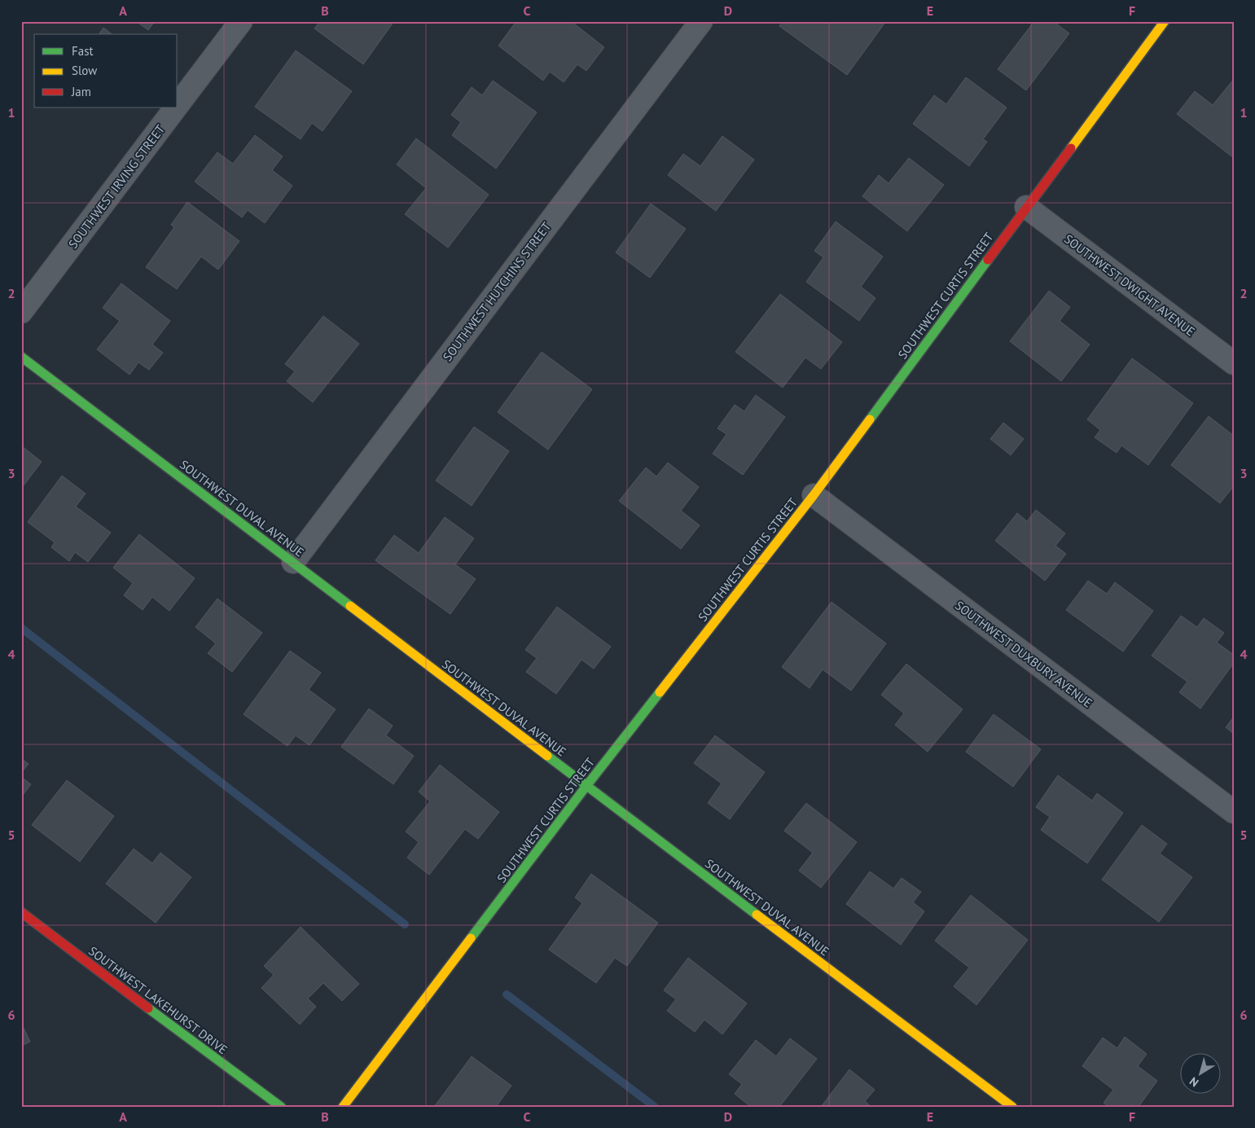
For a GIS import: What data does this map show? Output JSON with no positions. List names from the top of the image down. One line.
{"streets":{"street":["SOUTHWEST IRVING STREET","SOUTHWEST DWIGHT AVENUE","SOUTHWEST HUTCHINS STREET","SOUTHWEST CURTIS STREET","SOUTHWEST DUVAL AVENUE","SOUTHWEST DUXBURY AVENUE","SOUTHWEST LAKEHURST DRIVE"]},"crossings":[["SOUTHWEST DWIGHT AVENUE","SOUTHWEST CURTIS STREET"],["SOUTHWEST HUTCHINS STREET","SOUTHWEST DUVAL AVENUE"],["SOUTHWEST CURTIS STREET","SOUTHWEST DUVAL AVENUE"],["SOUTHWEST CURTIS STREET","SOUTHWEST DUXBURY AVENUE"]],"legend":["Fast","Slow","Jam"],"north":"bottom left","grid":{"columns":["A","B","C","D","E","F"],"rows":["1","2","3","4","5","6"]}}
